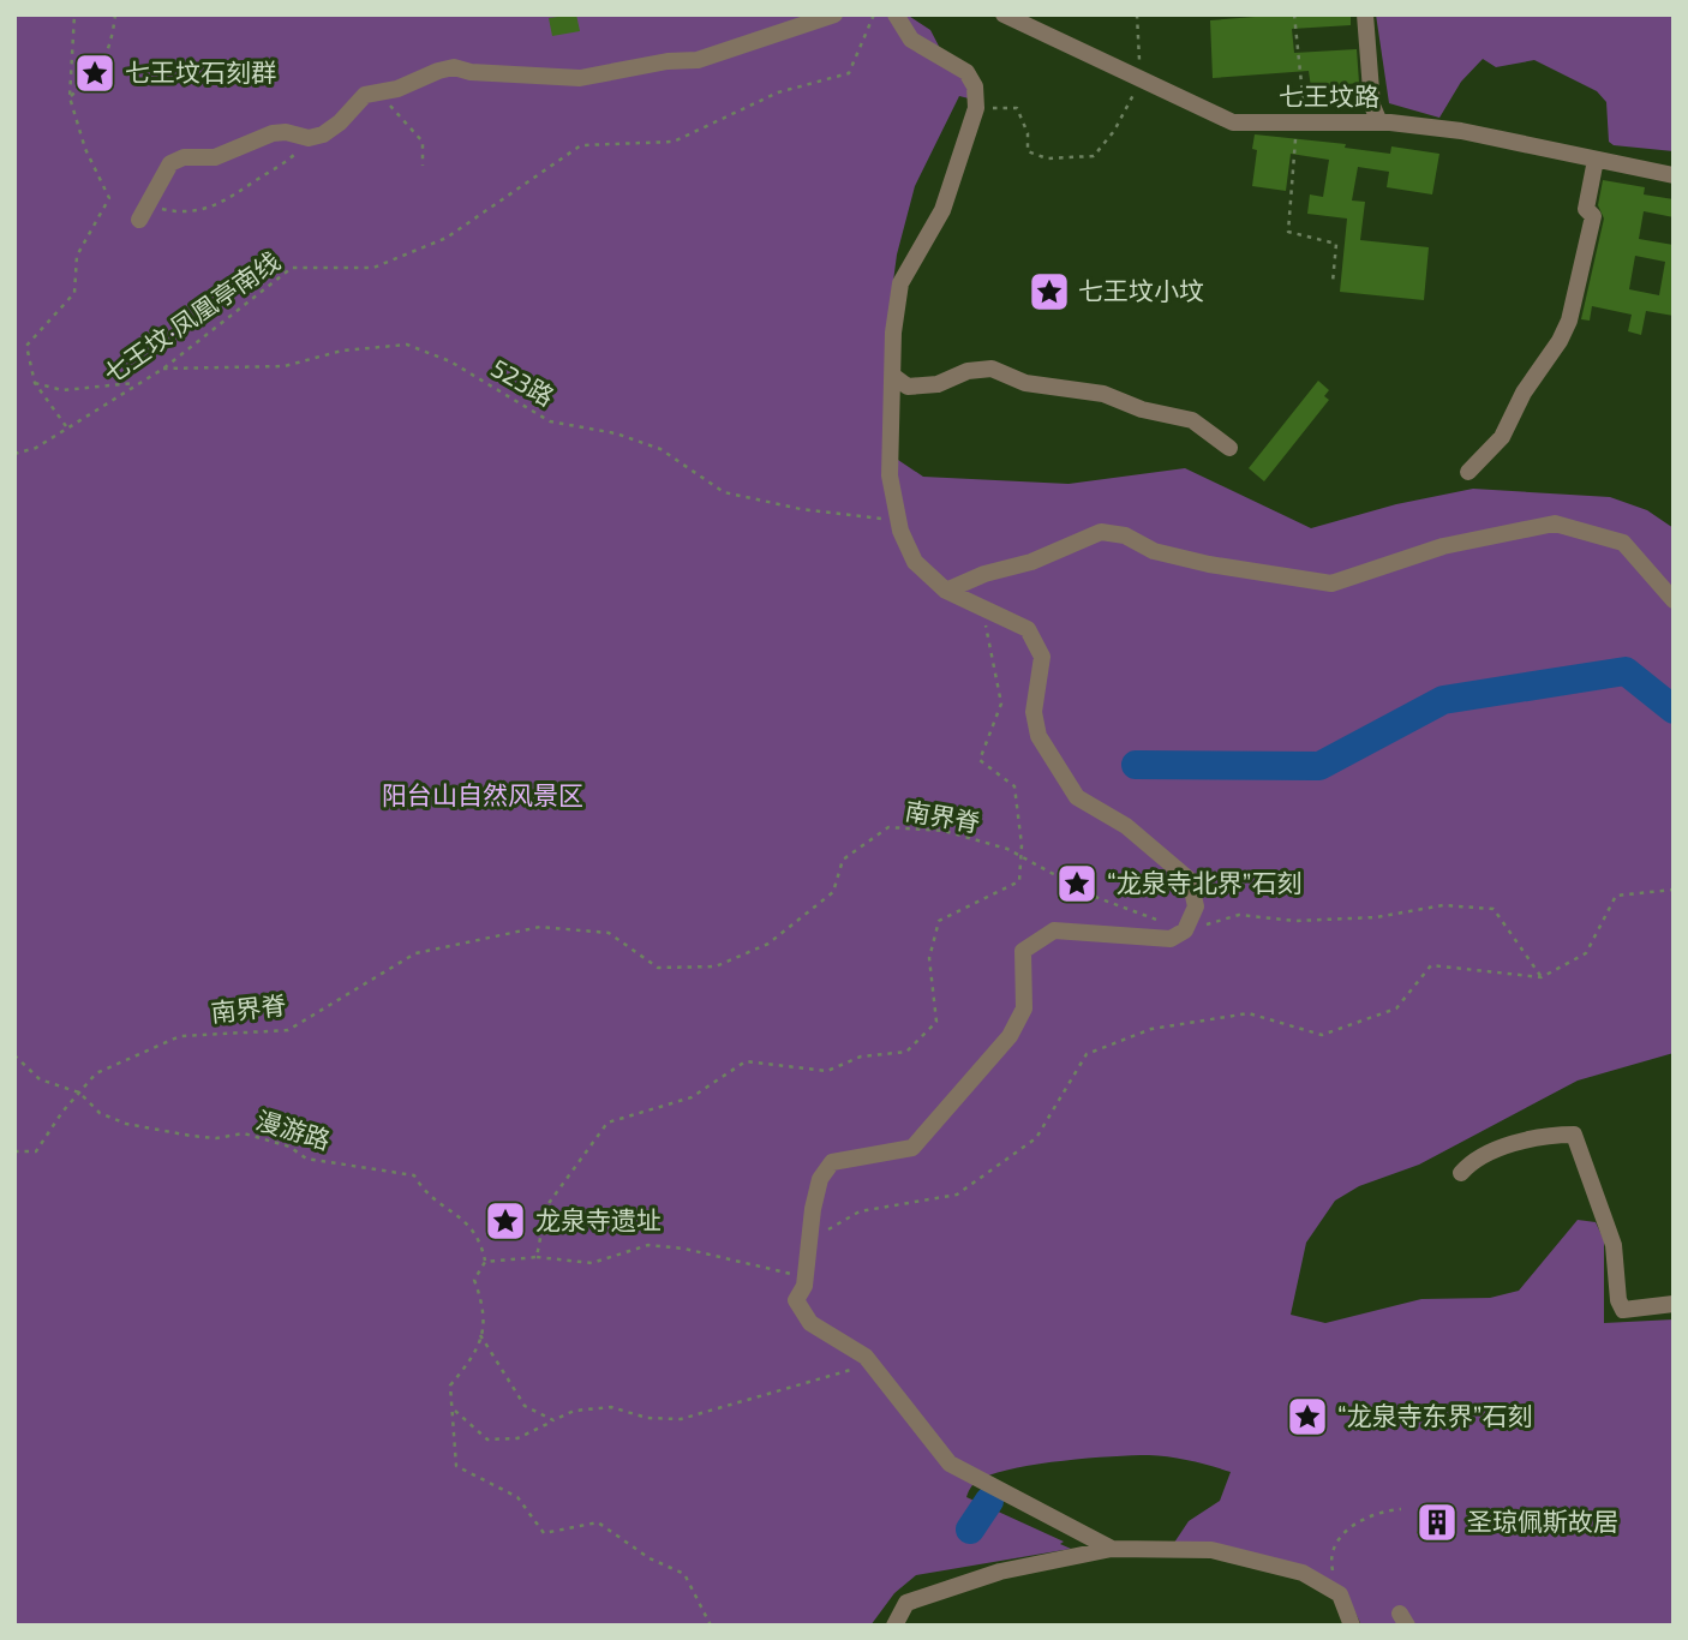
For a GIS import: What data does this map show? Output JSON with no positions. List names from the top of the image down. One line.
{"streets":{"street":["七王坟路"],"path":["七王坟·凤凰亭南线","523路","南界脊","漫游路"]},"crossings":[["七王坟·凤凰亭南线","523路"],["南界脊","漫游路"]],"parks":["阳台山自然风景区"],"places":{"place":["七王坟石刻群","七王坟小坟","“龙泉寺北界”石刻","龙泉寺遗址","“龙泉寺东界”石刻"],"building":["圣琼佩斯故居"]}}
